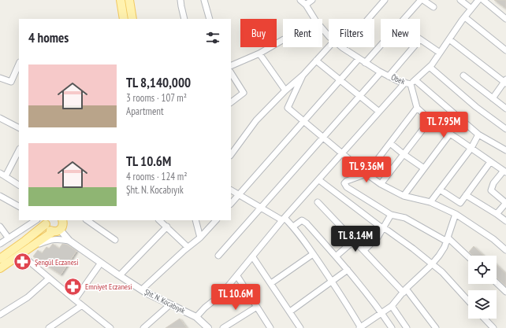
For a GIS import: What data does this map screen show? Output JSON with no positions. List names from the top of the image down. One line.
{"streets":{"street":["Öbek","Şht. N. Kocabıyık"]},"places":{"pharmacy":["Şengül Eczanesi","Emniyet Eczanesi"]},"page":{"chip":["Buy","Rent","Filters","New"],"heading":"4 homes","list":[{"name":"TL 8,140,000","note":"3 rooms · 107 m² · Apartment"},{"name":"TL 10.6M","note":"4 rooms · 124 m² · Şht. N. Kocabıyık"}],"price":["TL 7.95M","TL 9.36M","TL 8.14M","TL 10.6M"]}}
